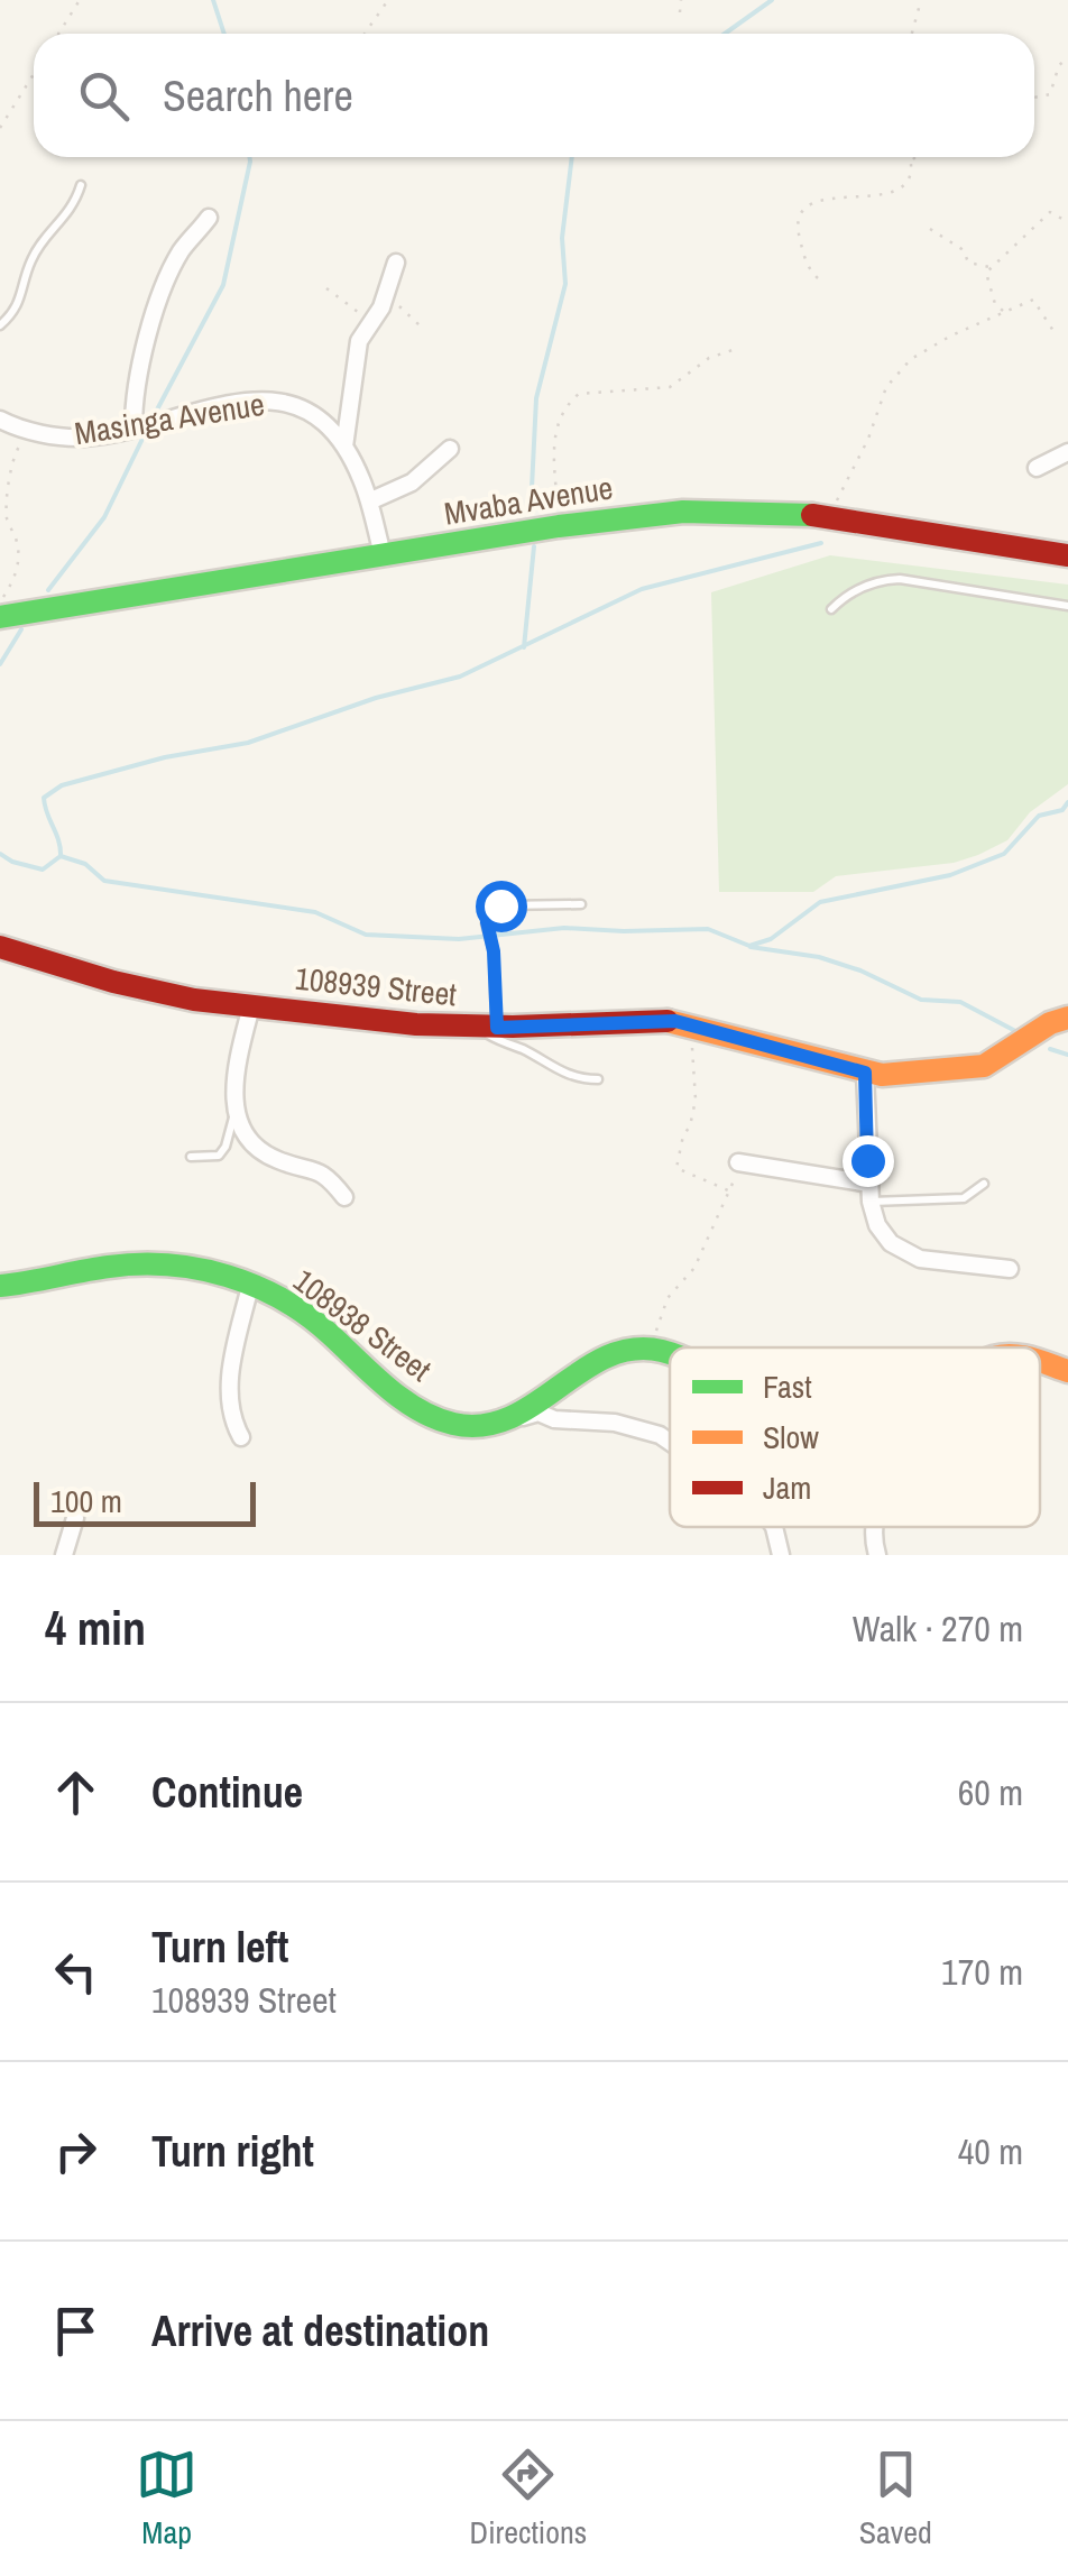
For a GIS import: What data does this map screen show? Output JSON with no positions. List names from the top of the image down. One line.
{"streets":{"street":["Masinga Avenue","Mvaba Avenue","108939 Street","108938 Street"]},"crossings":[["Masinga Avenue","Mvaba Avenue"]],"legend":["Fast","Slow","Jam"],"scale_bar":"100 m","page":{"search":"Search here","scale":"100 m","heading":["4 min","Walk · 270 m"],"list":[["Continue","60 m"],["Turn left","108939 Street","170 m"],["Turn right","40 m"],"Arrive at destination"],"nav":["Map","Directions","Saved"]}}
